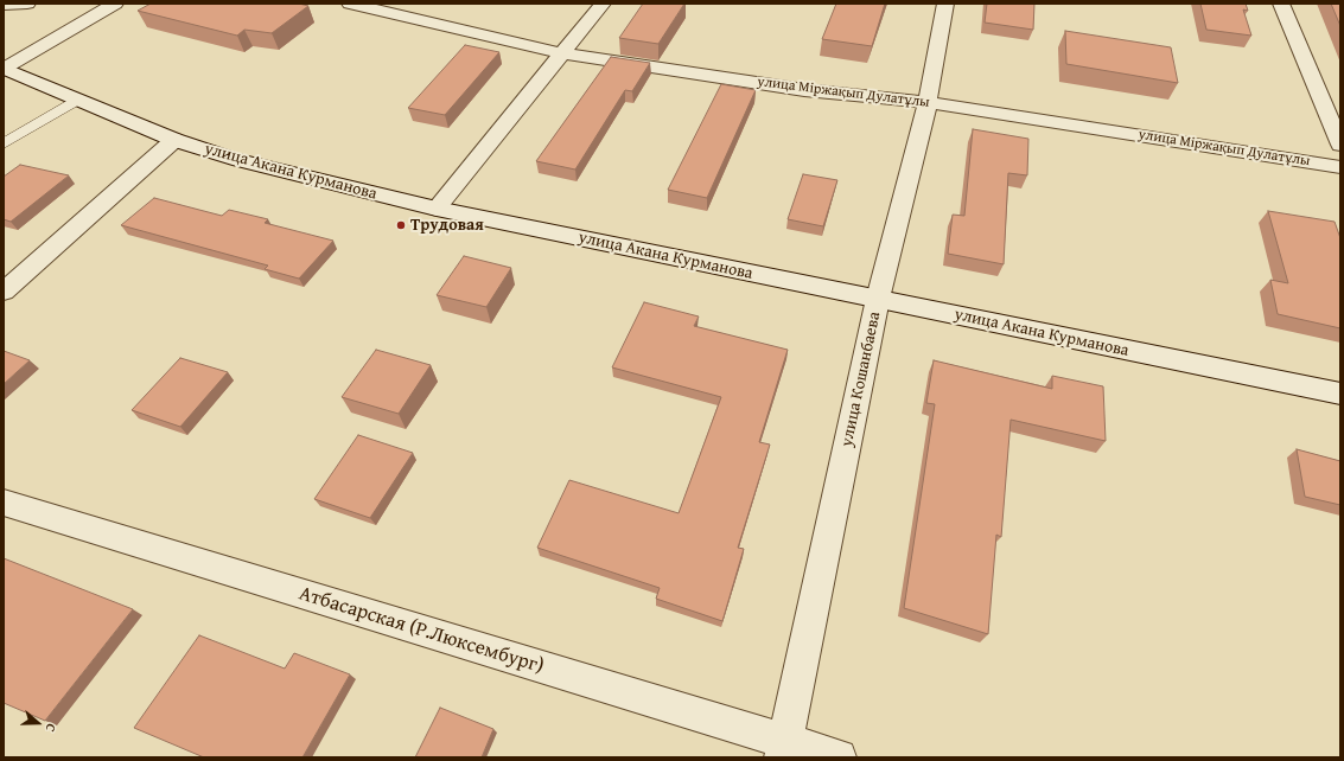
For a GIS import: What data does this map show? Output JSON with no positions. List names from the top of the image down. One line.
{"streets":{"street":["улица Міржақып Дулатұлы","улица Акана Курманова","улица Кошанбаева","Атбасарская (Р.Люксембург)"]},"crossings":[["улица Міржақып Дулатұлы","улица Кошанбаева"],["улица Акана Курманова","улица Кошанбаева"],["улица Кошанбаева","Атбасарская (Р.Люксембург)"]],"places":["Трудовая"],"north":"right"}
